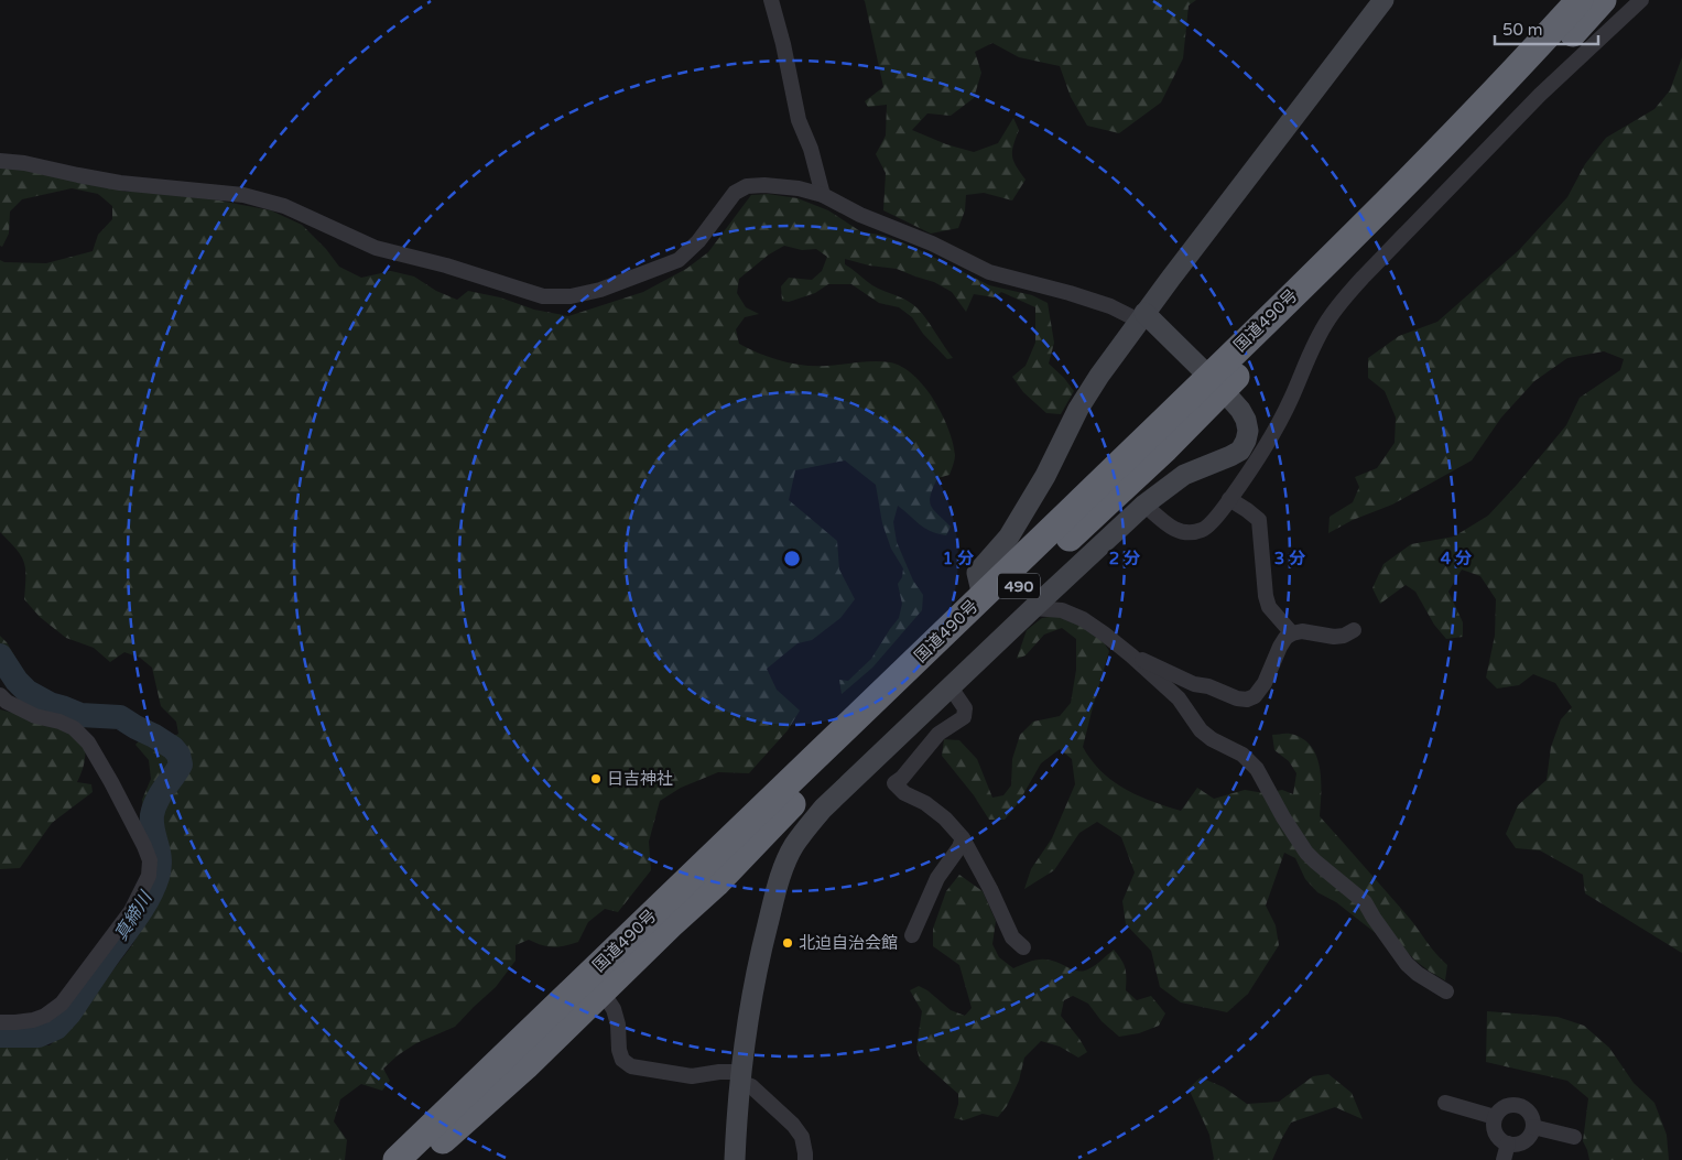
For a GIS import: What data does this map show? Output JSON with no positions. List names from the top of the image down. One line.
{"streets":{"highway":["国道490号","490"]},"water":["真締川"],"places":["日吉神社","北迫自治会館"],"scale_bar":"50 m","rings":["1 分","2 分","3 分","4 分"]}
